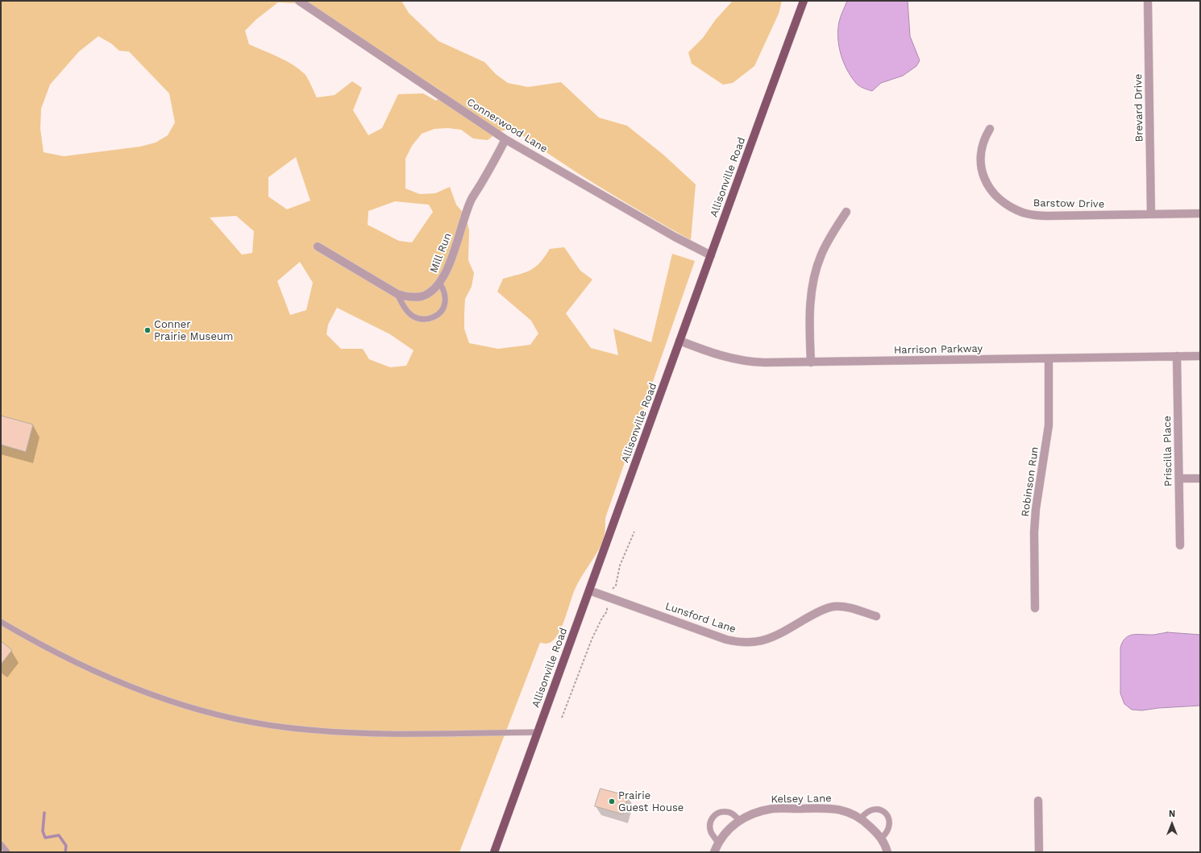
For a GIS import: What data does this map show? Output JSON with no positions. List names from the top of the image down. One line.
{"streets":{"main road":["Allisonville Road"],"street":["Brevard Drive","Connerwood Lane","Barstow Drive","Mill Run","Harrison Parkway","Priscilla Place","Robinson Run","Lunsford Lane","Kelsey Lane"]},"crossings":[["Brevard Drive","Barstow Drive"],["Connerwood Lane","Allisonville Road"],["Connerwood Lane","Mill Run"],["Allisonville Road","Harrison Parkway"],["Allisonville Road","Lunsford Lane"],["Harrison Parkway","Priscilla Place"],["Harrison Parkway","Robinson Run"]],"places":["Conner Prairie Museum","Prairie Guest House"],"north":"top"}
